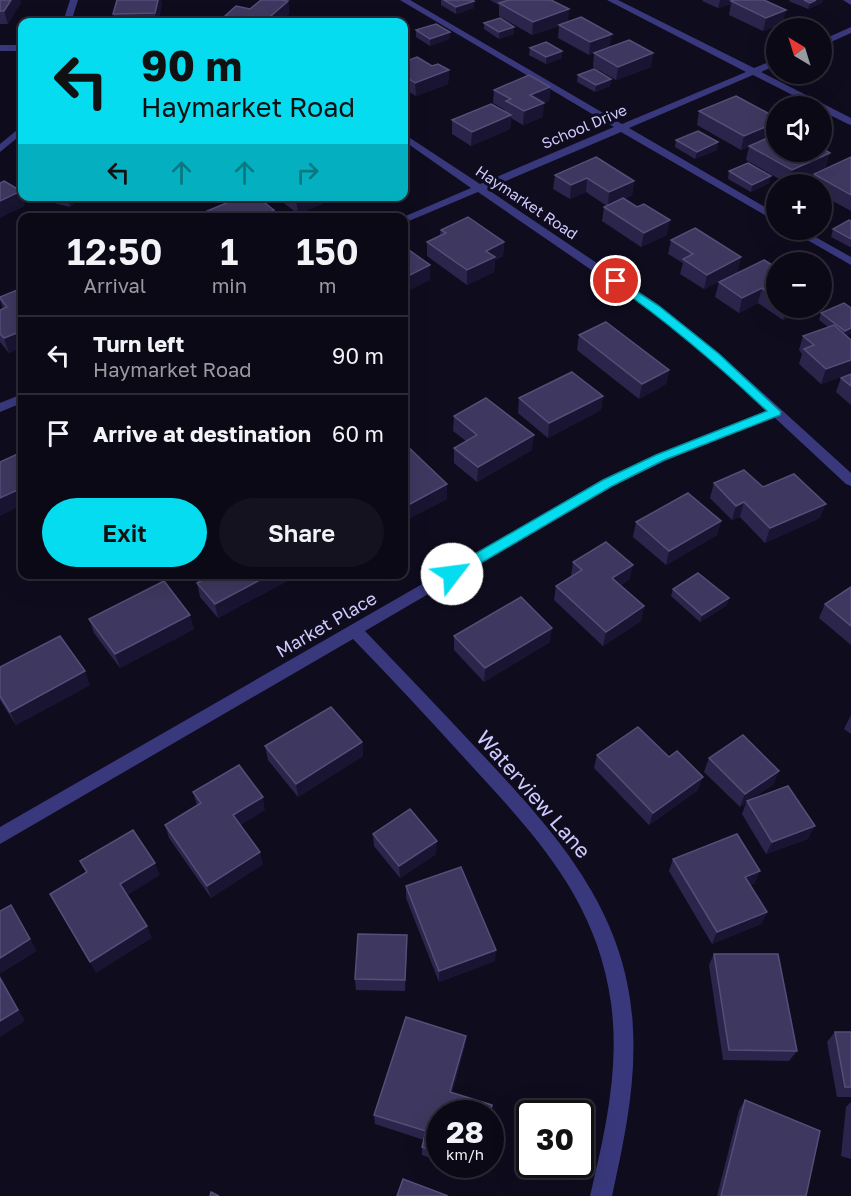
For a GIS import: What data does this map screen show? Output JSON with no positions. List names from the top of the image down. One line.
{"streets":{"street":["School Drive","Haymarket Road","Market Place","Waterview Lane"]},"crossings":[["School Drive","Haymarket Road"],["Haymarket Road","Market Place"],["Market Place","Waterview Lane"]],"north":"top left","page":{"map_buttons":["+","−"],"turn":["90 m","Haymarket Road"],"eta":["12:50","Arrival","1","min","150","m"],"list":[{"name":"Turn left","note":"Haymarket Road","value":"90 m"},{"name":"Arrive at destination","value":"60 m"}],"buttons":["Exit","Share"],"speed":"28 km/h","limit":"30"}}
